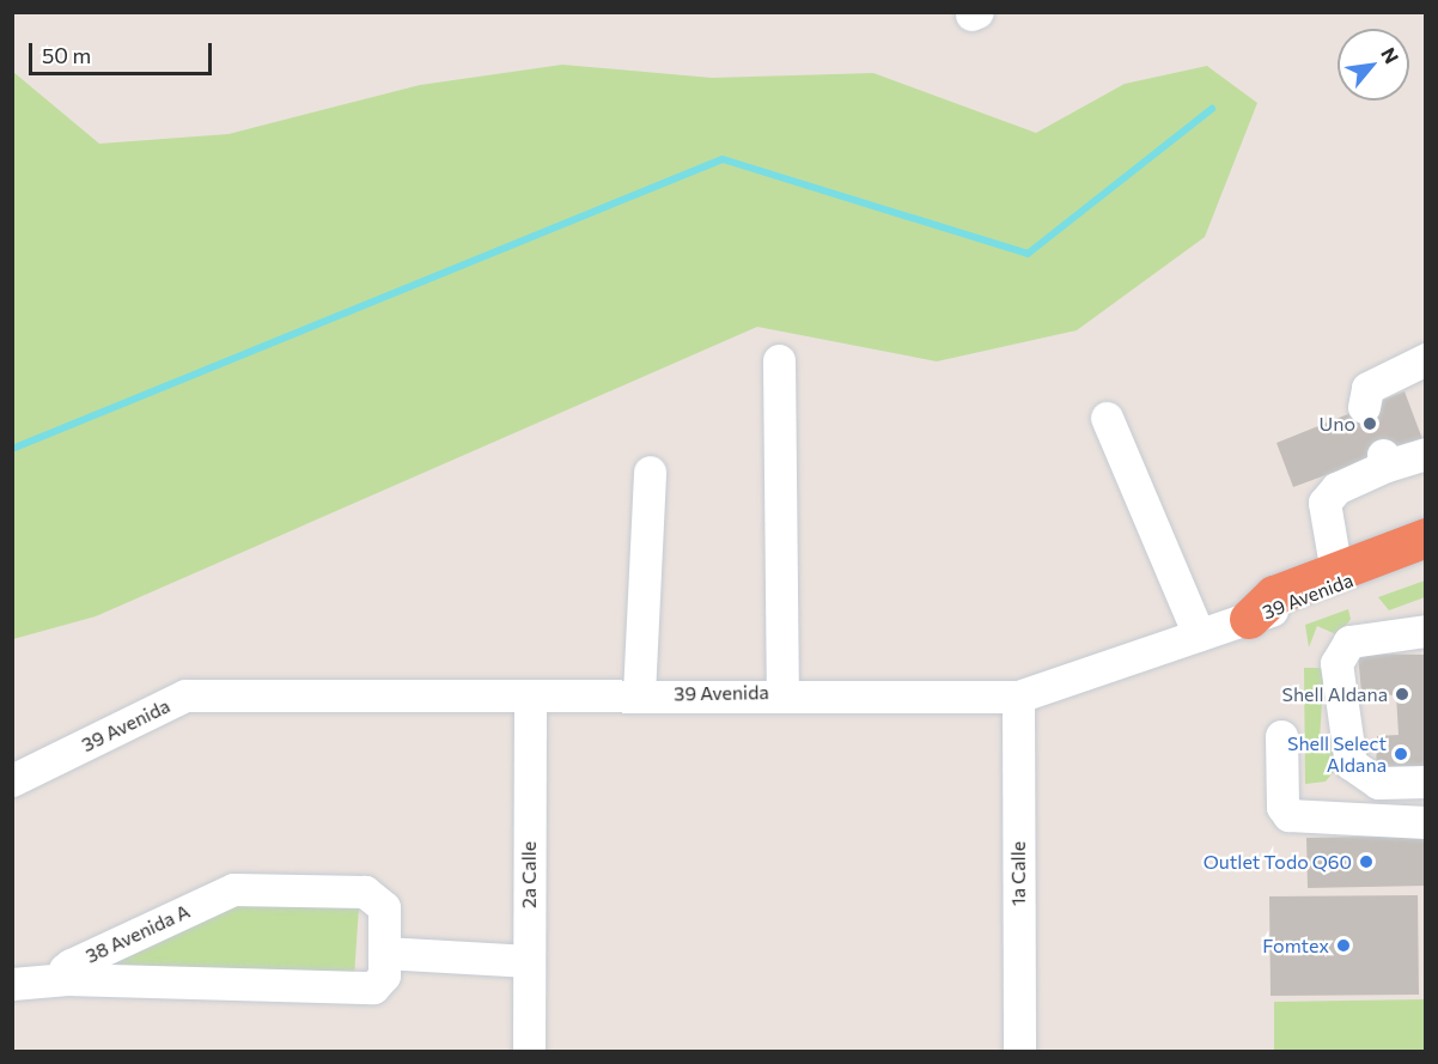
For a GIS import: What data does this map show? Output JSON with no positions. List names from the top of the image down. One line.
{"streets":{"street":["39 Avenida","1a Calle","2a Calle","38 Avenida A"]},"crossings":[["39 Avenida","1a Calle"],["39 Avenida","2a Calle"]],"places":["Uno","Shell Aldana","Shell Select Aldana","Outlet Todo Q60","Fomtex"],"scale_bar":"50 m","north":"top right"}
